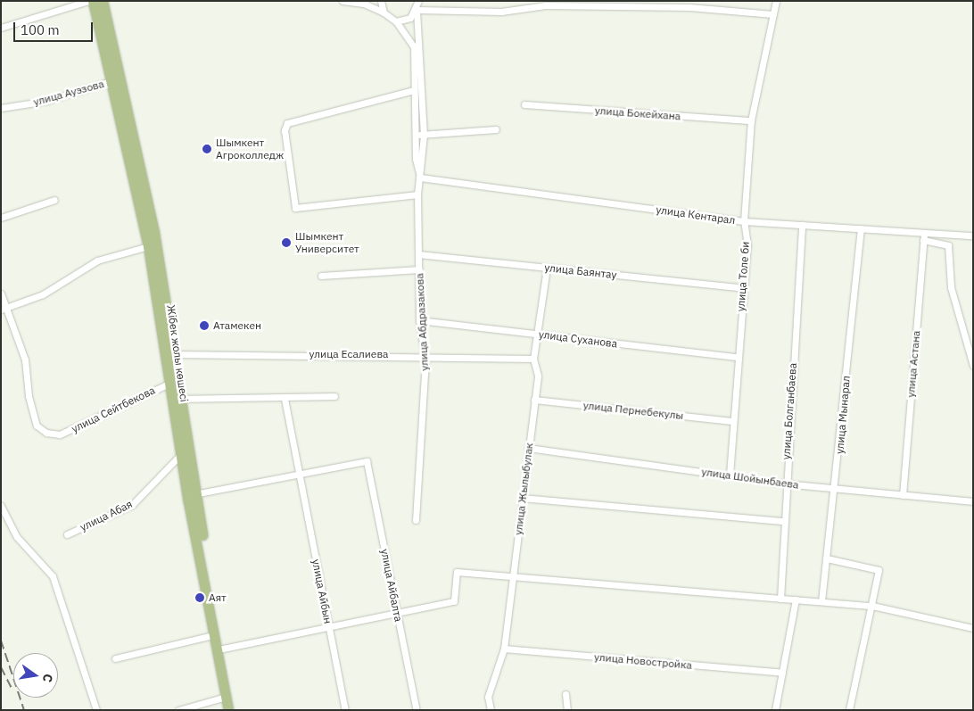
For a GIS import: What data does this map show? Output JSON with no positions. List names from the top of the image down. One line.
{"streets":{"main road":["Жібек жолы көшесі"],"street":["улица Ауэзова","улица Бокейхана","улица Кентарал","улица Баянтау","улица Толе би","улица Абдразакова","улица Суханова","улица Есалиева","улица Астана","улица Сейтбекова","улица Пернебекулы","улица Болганбаева","улица Мынарал","улица Шойынбаева","улица Жылыбулак","улица Абая","улица Айбалта","улица Айбын","улица Новостройка"]},"crossings":[["улица Ауэзова","Жібек жолы көшесі"],["улица Бокейхана","улица Толе би"],["улица Кентарал","улица Толе би"],["улица Кентарал","улица Абдразакова"],["улица Кентарал","улица Астана"],["улица Кентарал","улица Болганбаева"],["улица Кентарал","улица Мынарал"],["улица Баянтау","улица Толе би"],["улица Баянтау","улица Абдразакова"],["улица Баянтау","улица Жылыбулак"],["улица Толе би","улица Суханова"],["улица Толе би","улица Пернебекулы"],["улица Толе би","улица Шойынбаева"],["улица Абдразакова","улица Суханова"],["улица Абдразакова","улица Есалиева"],["улица Суханова","улица Жылыбулак"],["Жібек жолы көшесі","улица Есалиева"],["Жібек жолы көшесі","улица Сейтбекова"],["Жібек жолы көшесі","улица Абая"],["улица Есалиева","улица Жылыбулак"],["улица Астана","улица Шойынбаева"],["улица Пернебекулы","улица Жылыбулак"],["улица Болганбаева","улица Шойынбаева"],["улица Мынарал","улица Шойынбаева"],["улица Шойынбаева","улица Жылыбулак"],["улица Жылыбулак","улица Новостройка"],["улица Айбалта","улица Айбын"]],"places":["Шымкент Агроколледж","Шымкент Университет","Атамекен","Аят"],"scale_bar":"100 m","north":"right"}
